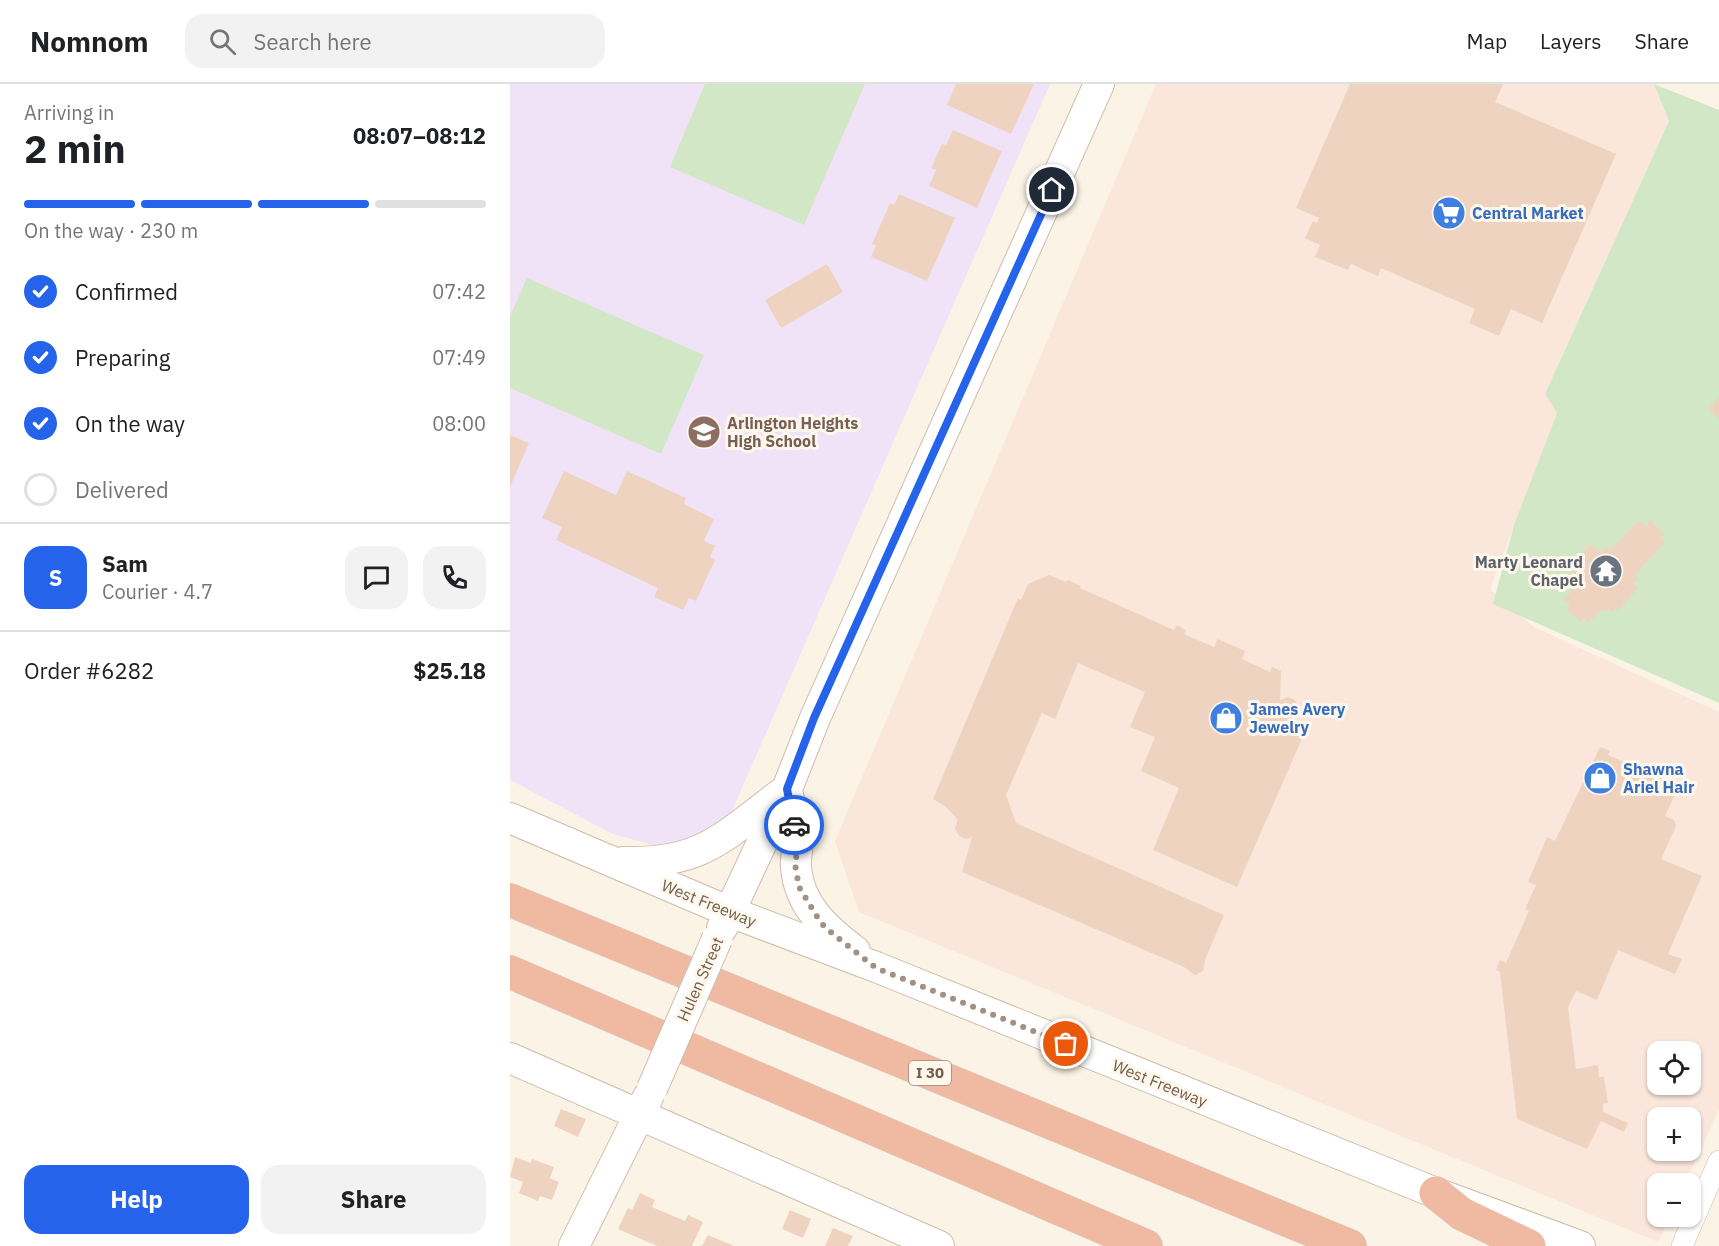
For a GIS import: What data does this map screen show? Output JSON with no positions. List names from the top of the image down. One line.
{"streets":{"highway":["I 30"],"main road":["West Freeway","Hulen Street"]},"crossings":[["West Freeway","Hulen Street"]],"places":{"supermarket":["Central Market"],"school or university":["Arlington Heights High School"],"temple":["Marty Leonard Chapel"],"shop":["James Avery Jewelry","Shawna Ariel Hair"]},"page":{"header":"Nomnom","search":"Search here","nav":["Map","Layers","Share"],"heading":["2 min","Arriving in","08:07–08:12"],"panel":["Sam","Courier · 4.7","Order #6282","$25.18"],"bar":"On the way · 230 m","list":[["Confirmed","07:42"],["Preparing","07:49"],["On the way","08:00"],"Delivered"],"round":"S","map_buttons":["+","−"],"buttons":["Help","Share"]}}
